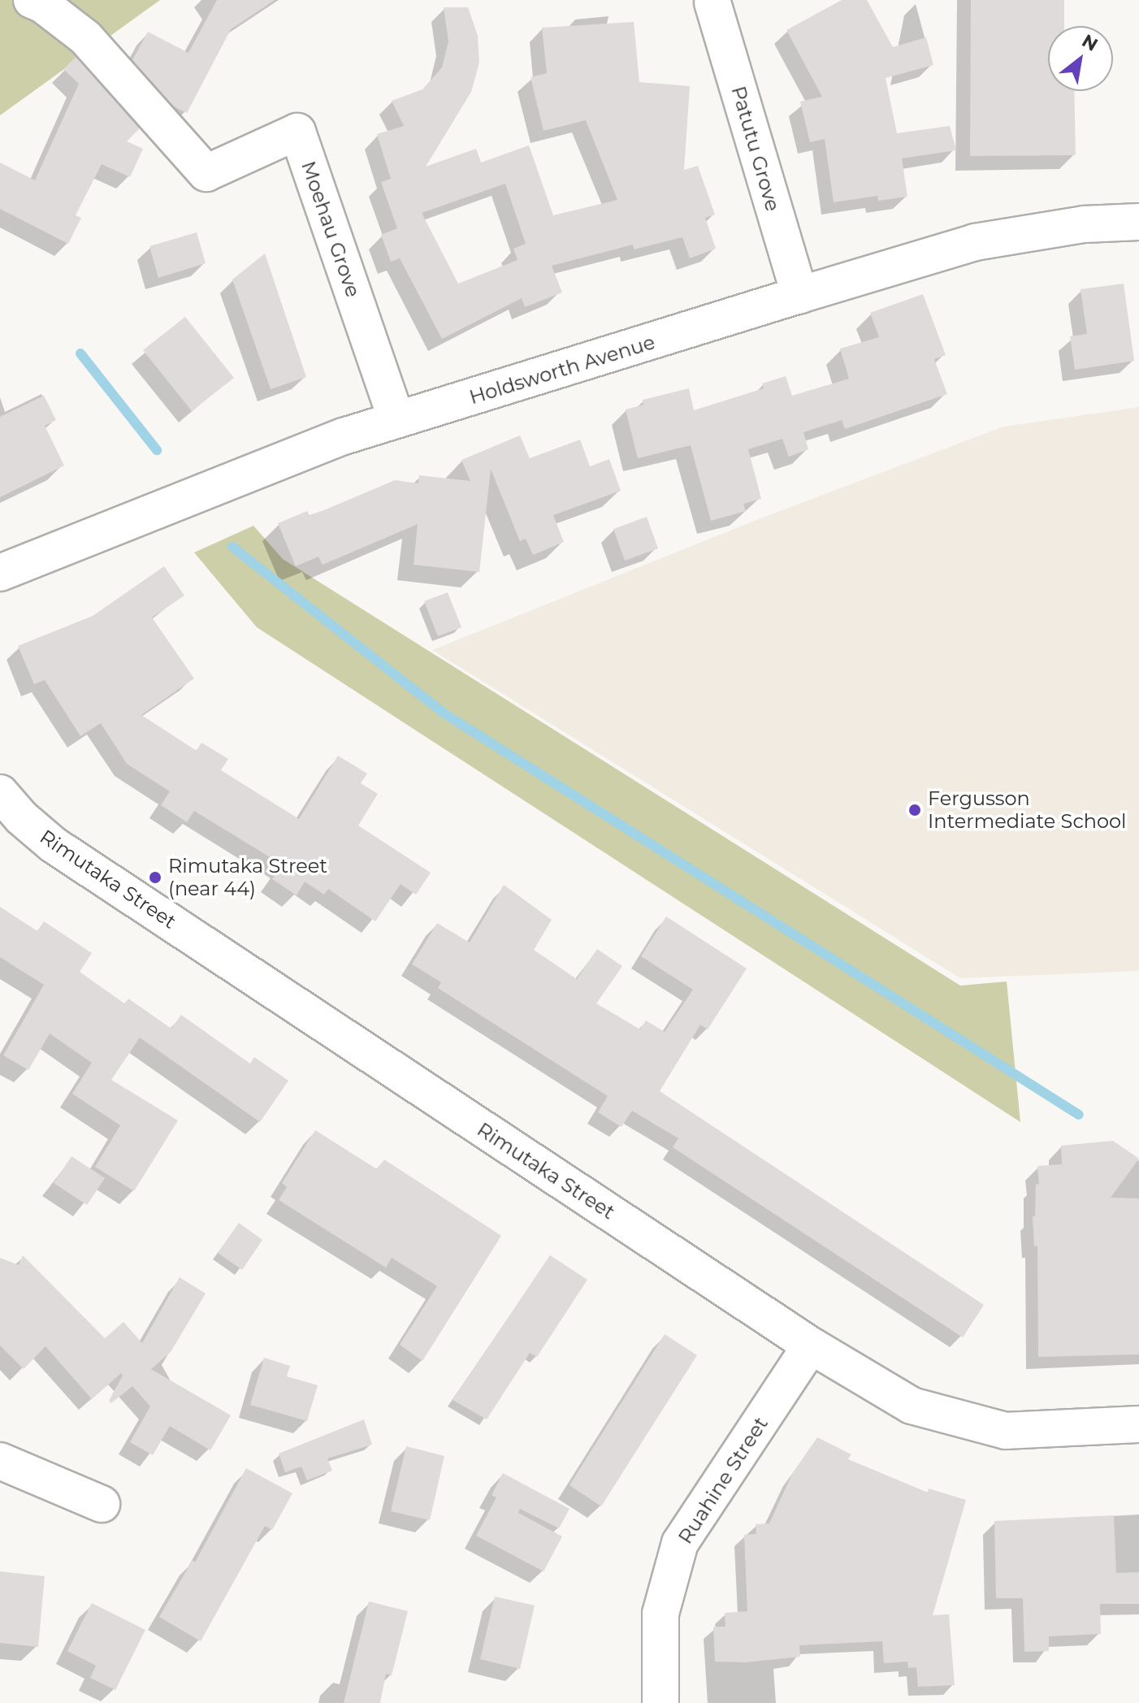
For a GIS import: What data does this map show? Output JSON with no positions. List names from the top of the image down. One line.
{"streets":{"street":["Patutu Grove","Moehau Grove","Holdsworth Avenue","Rimutaka Street","Ruahine Street"]},"crossings":[["Patutu Grove","Holdsworth Avenue"],["Moehau Grove","Holdsworth Avenue"],["Rimutaka Street","Ruahine Street"]],"places":["Fergusson Intermediate School","Rimutaka Street (near 44)"],"north":"top right"}
